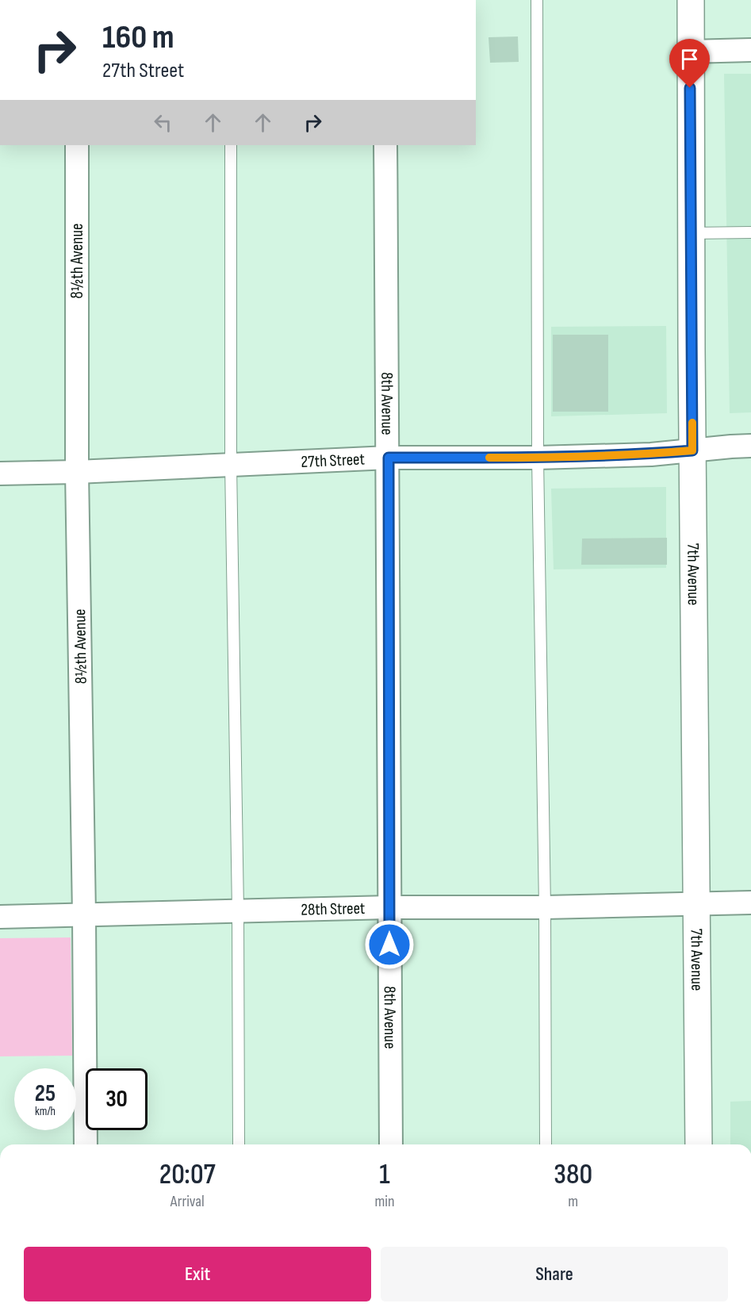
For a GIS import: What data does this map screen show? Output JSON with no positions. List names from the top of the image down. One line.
{"streets":{"street":["8½th Avenue","8th Avenue","27th Street","7th Avenue","28th Street"]},"crossings":[["8½th Avenue","27th Street"],["8½th Avenue","28th Street"],["8th Avenue","27th Street"],["8th Avenue","28th Street"],["27th Street","7th Avenue"],["7th Avenue","28th Street"]],"page":{"turn":["160 m","27th Street"],"speed":"25 km/h","limit":"30","eta":["20:07","Arrival","1","min","380","m"],"buttons":["Exit","Share"]}}
